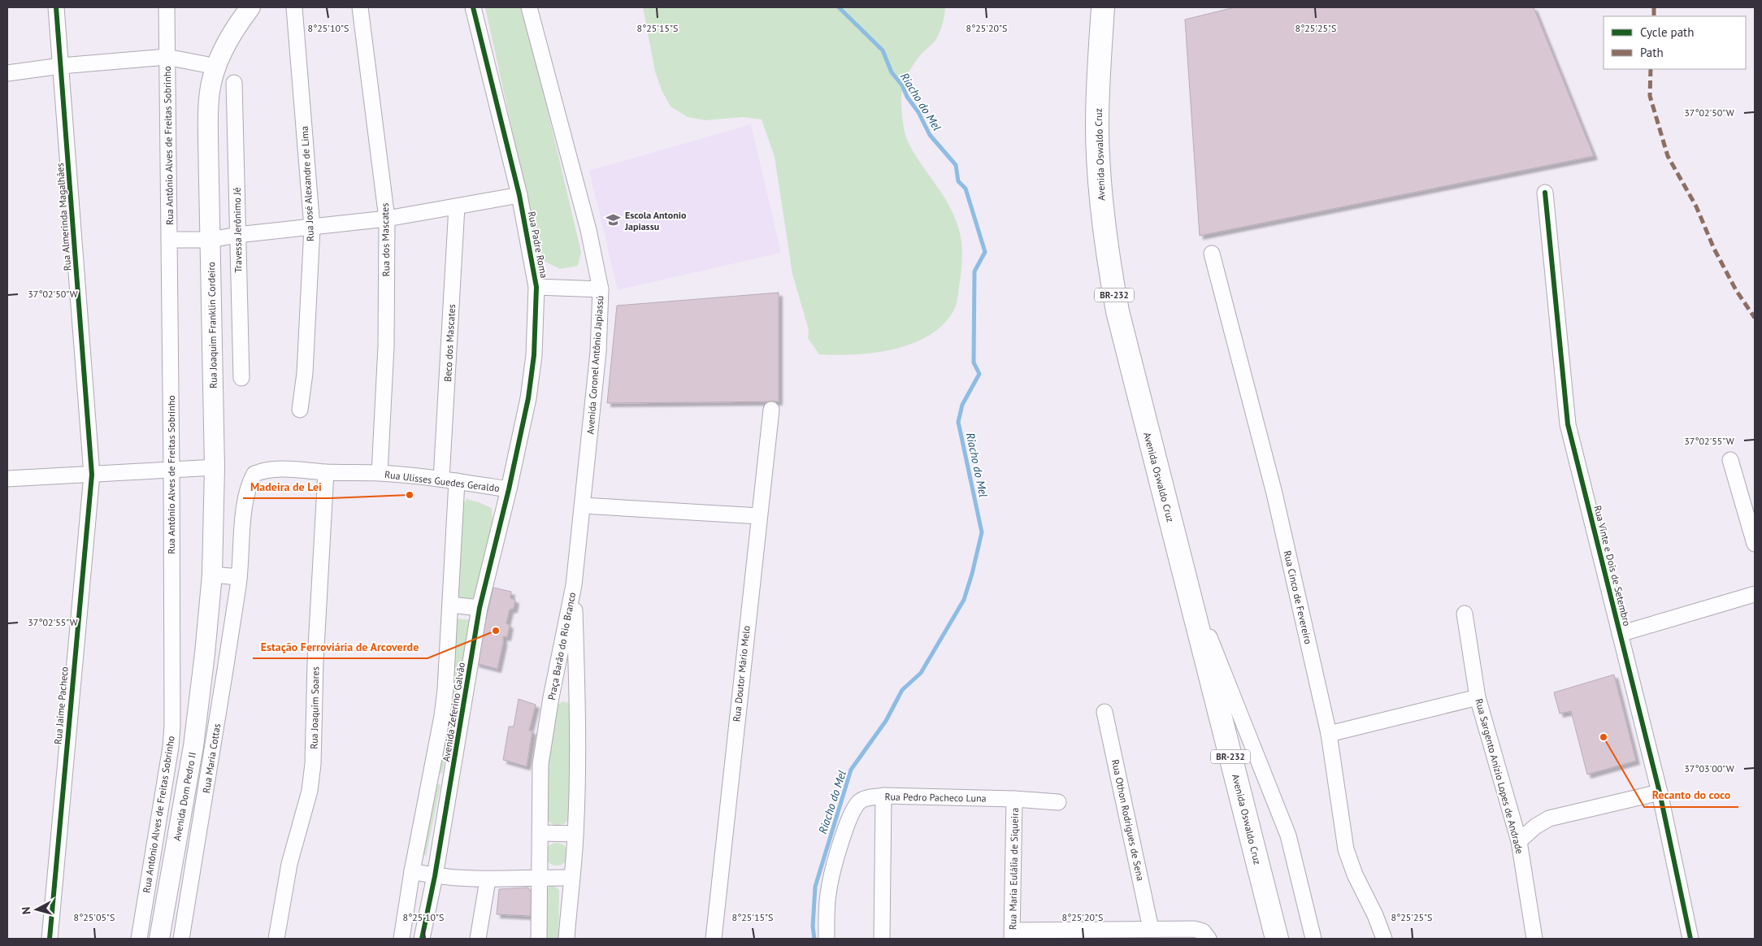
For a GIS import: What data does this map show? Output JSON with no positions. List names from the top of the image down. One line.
{"streets":{"highway":["Avenida Oswaldo Cruz","BR-232"],"main road":["Rua Joaquim Franklin Cordeiro","Avenida Dom Pedro II"],"street":["Rua Antônio Alves de Freitas Sobrinho","Rua José Alexandre de Lima","Rua Almerinda Magalhães","Travessa Jerônimo Jé","Rua dos Mascates","Rua Padre Roma","Beco dos Mascates","Avenida Coronel Antônio Japiassú","Rua Ulisses Guedes Geraldo","Rua Vinte e Dois de Setembro","Rua Cinco de Fevereiro","Praça Barão do Rio Branco","Rua Doutor Mário Melo","Rua Jaime Pacheco","Rua Joaquim Soares","Avenida Zeferino Galvão","Rua Maria Cottas","Rua Sargento Anízio Lopes de Andrade","Rua Pedro Pacheco Luna","Rua Othon Rodrigues de Sena","Rua Maria Eulália de Siqueira"]},"crossings":[["Rua Almerinda Magalhães","Rua Jaime Pacheco"],["Rua dos Mascates","Rua Ulisses Guedes Geraldo"],["Rua Padre Roma","Rua Ulisses Guedes Geraldo"],["Rua Padre Roma","Avenida Zeferino Galvão"],["Rua Joaquim Franklin Cordeiro","Avenida Dom Pedro II"],["Beco dos Mascates","Rua Ulisses Guedes Geraldo"],["Avenida Coronel Antônio Japiassú","Praça Barão do Rio Branco"],["Rua Ulisses Guedes Geraldo","Rua Joaquim Soares"],["Rua Ulisses Guedes Geraldo","Avenida Zeferino Galvão"],["Rua Ulisses Guedes Geraldo","Rua Maria Cottas"],["Rua Pedro Pacheco Luna","Rua Maria Eulália de Siqueira"]],"water":["Riacho do Mel"],"places":{"school or university":["Escola Antonio Japiassu"],"other":["Madeira de Lei","Estação Ferroviária de Arcoverde","Recanto do coco"]},"legend":["Cycle path","Path"],"north":"left","coordinates":["8°25'10\"S","8°25'15\"S","8°25'20\"S","8°25'25\"S","37°02'50\"W","37°02'55\"W","37°03'00\"W","8°25'05\"S"]}
